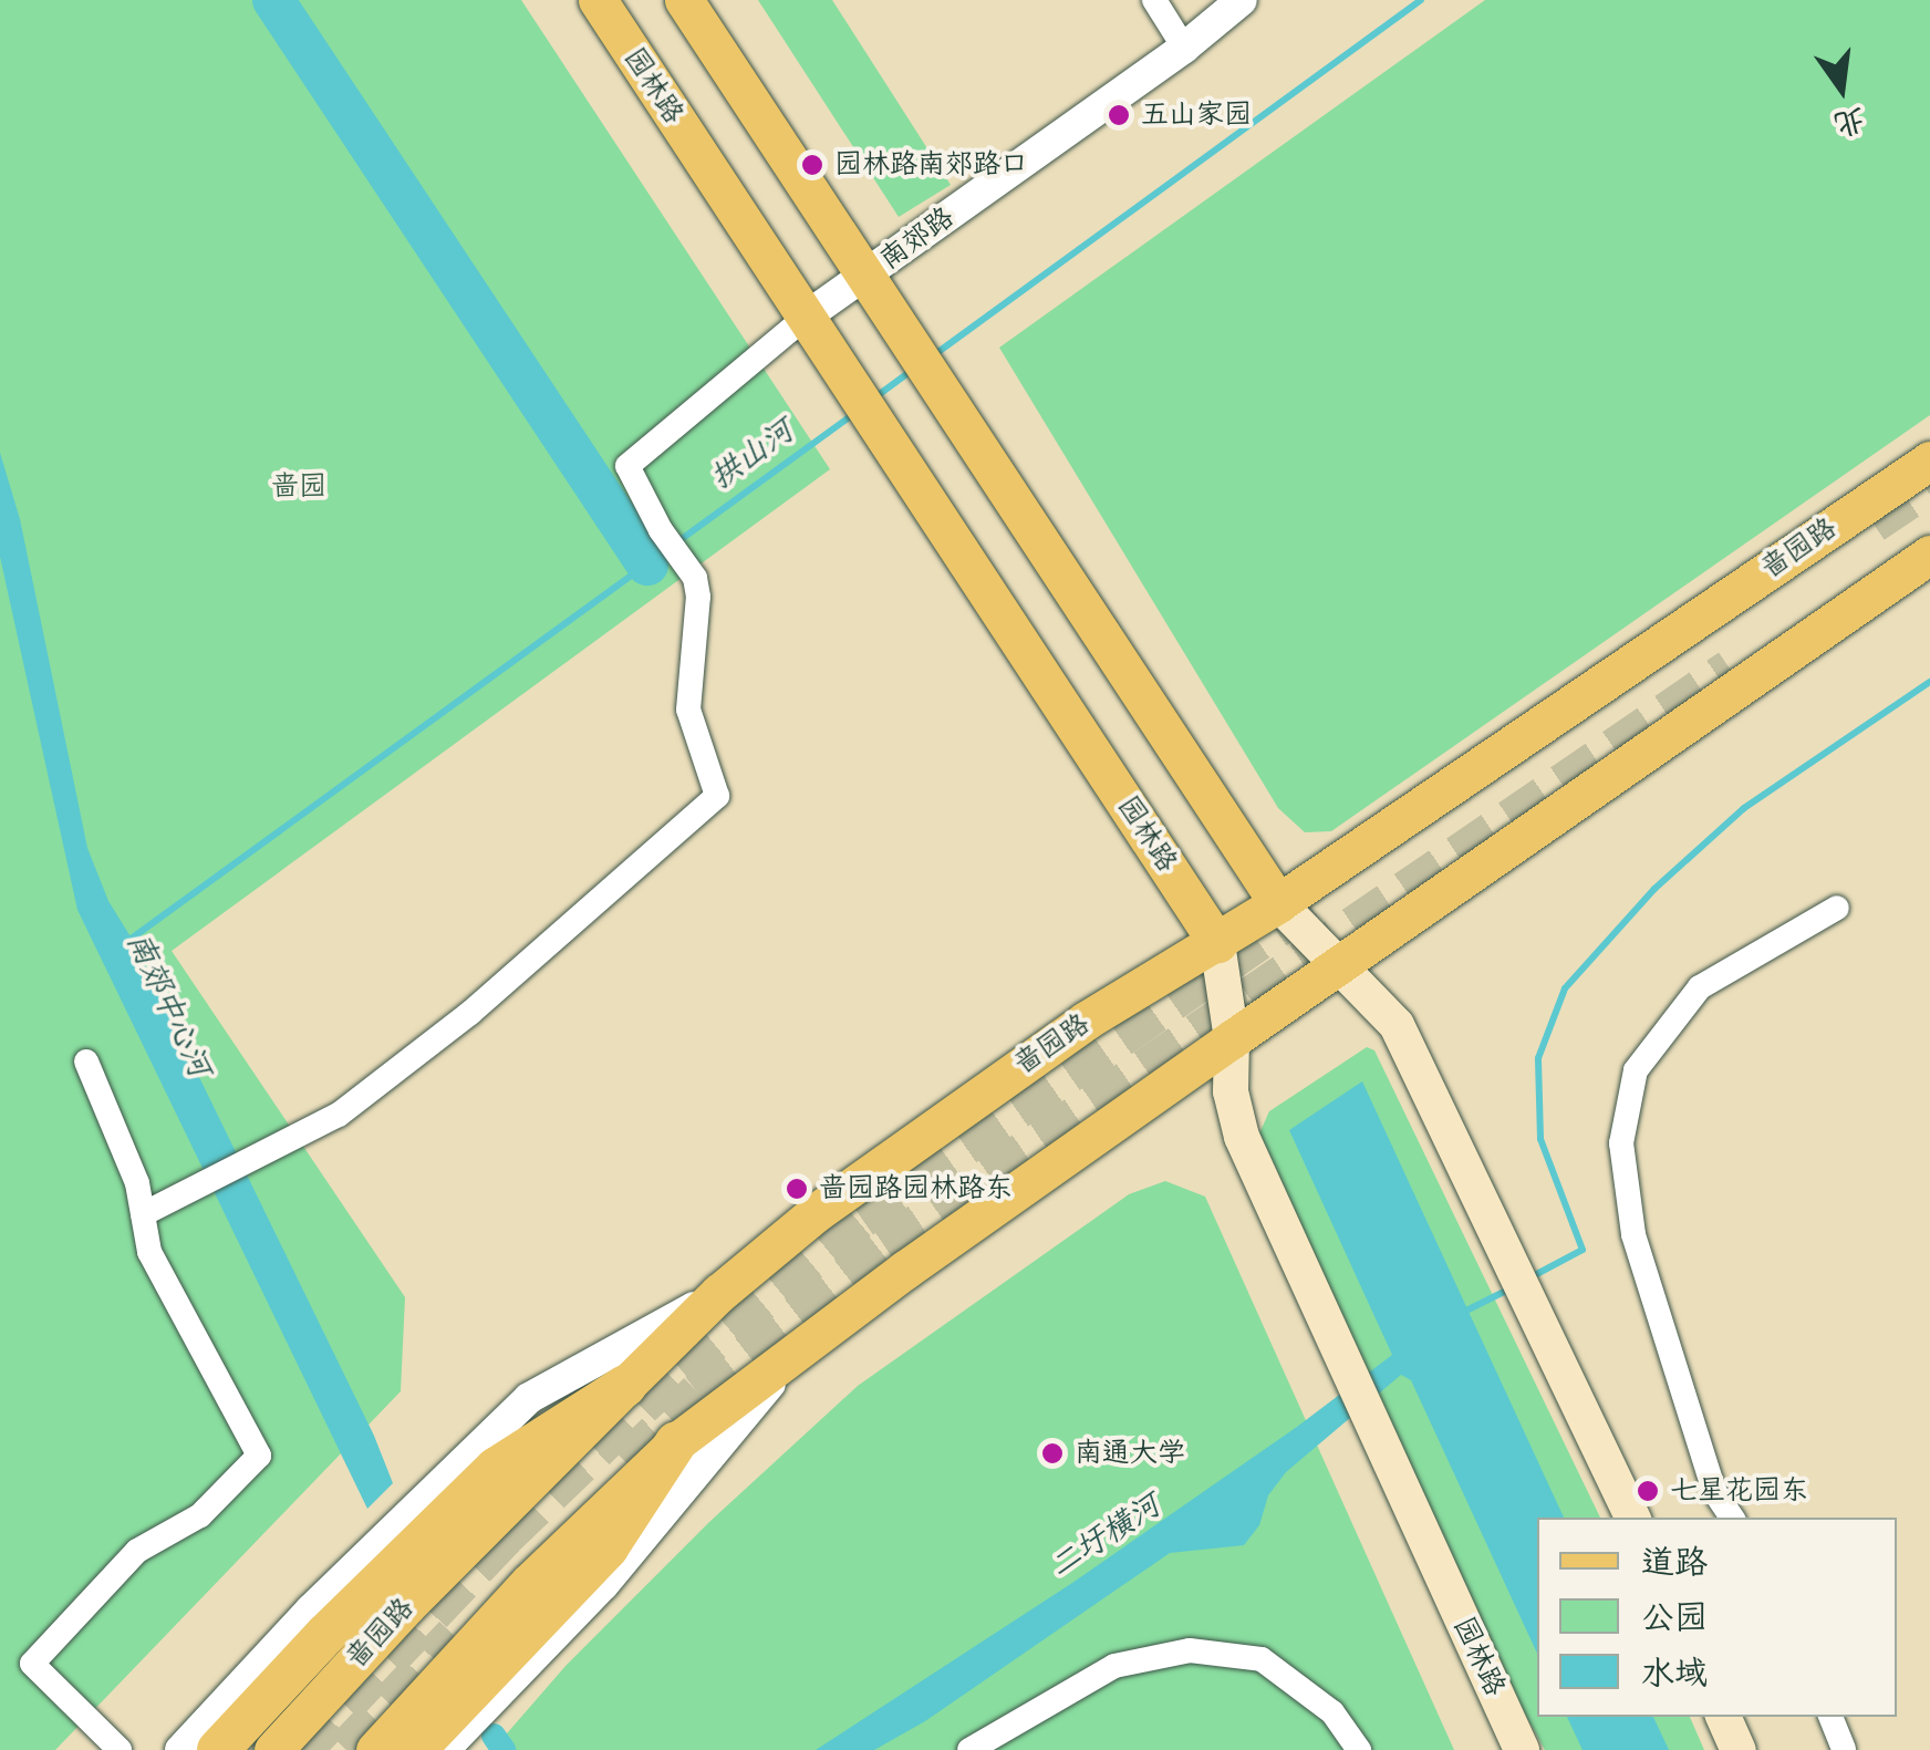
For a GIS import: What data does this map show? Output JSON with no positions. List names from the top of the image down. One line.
{"streets":{"main road":["园林路","啬园路"],"street":["南郊路"]},"crossings":[["园林路","南郊路"],["园林路","啬园路"]],"water":["拱山河","南郊中心河","二圩横河"],"parks":["啬园"],"places":["五山家园","园林路南郊路口","啬园路园林路东","南通大学","七星花园东"],"legend":["道路","公园","水域"],"north":"bottom"}
